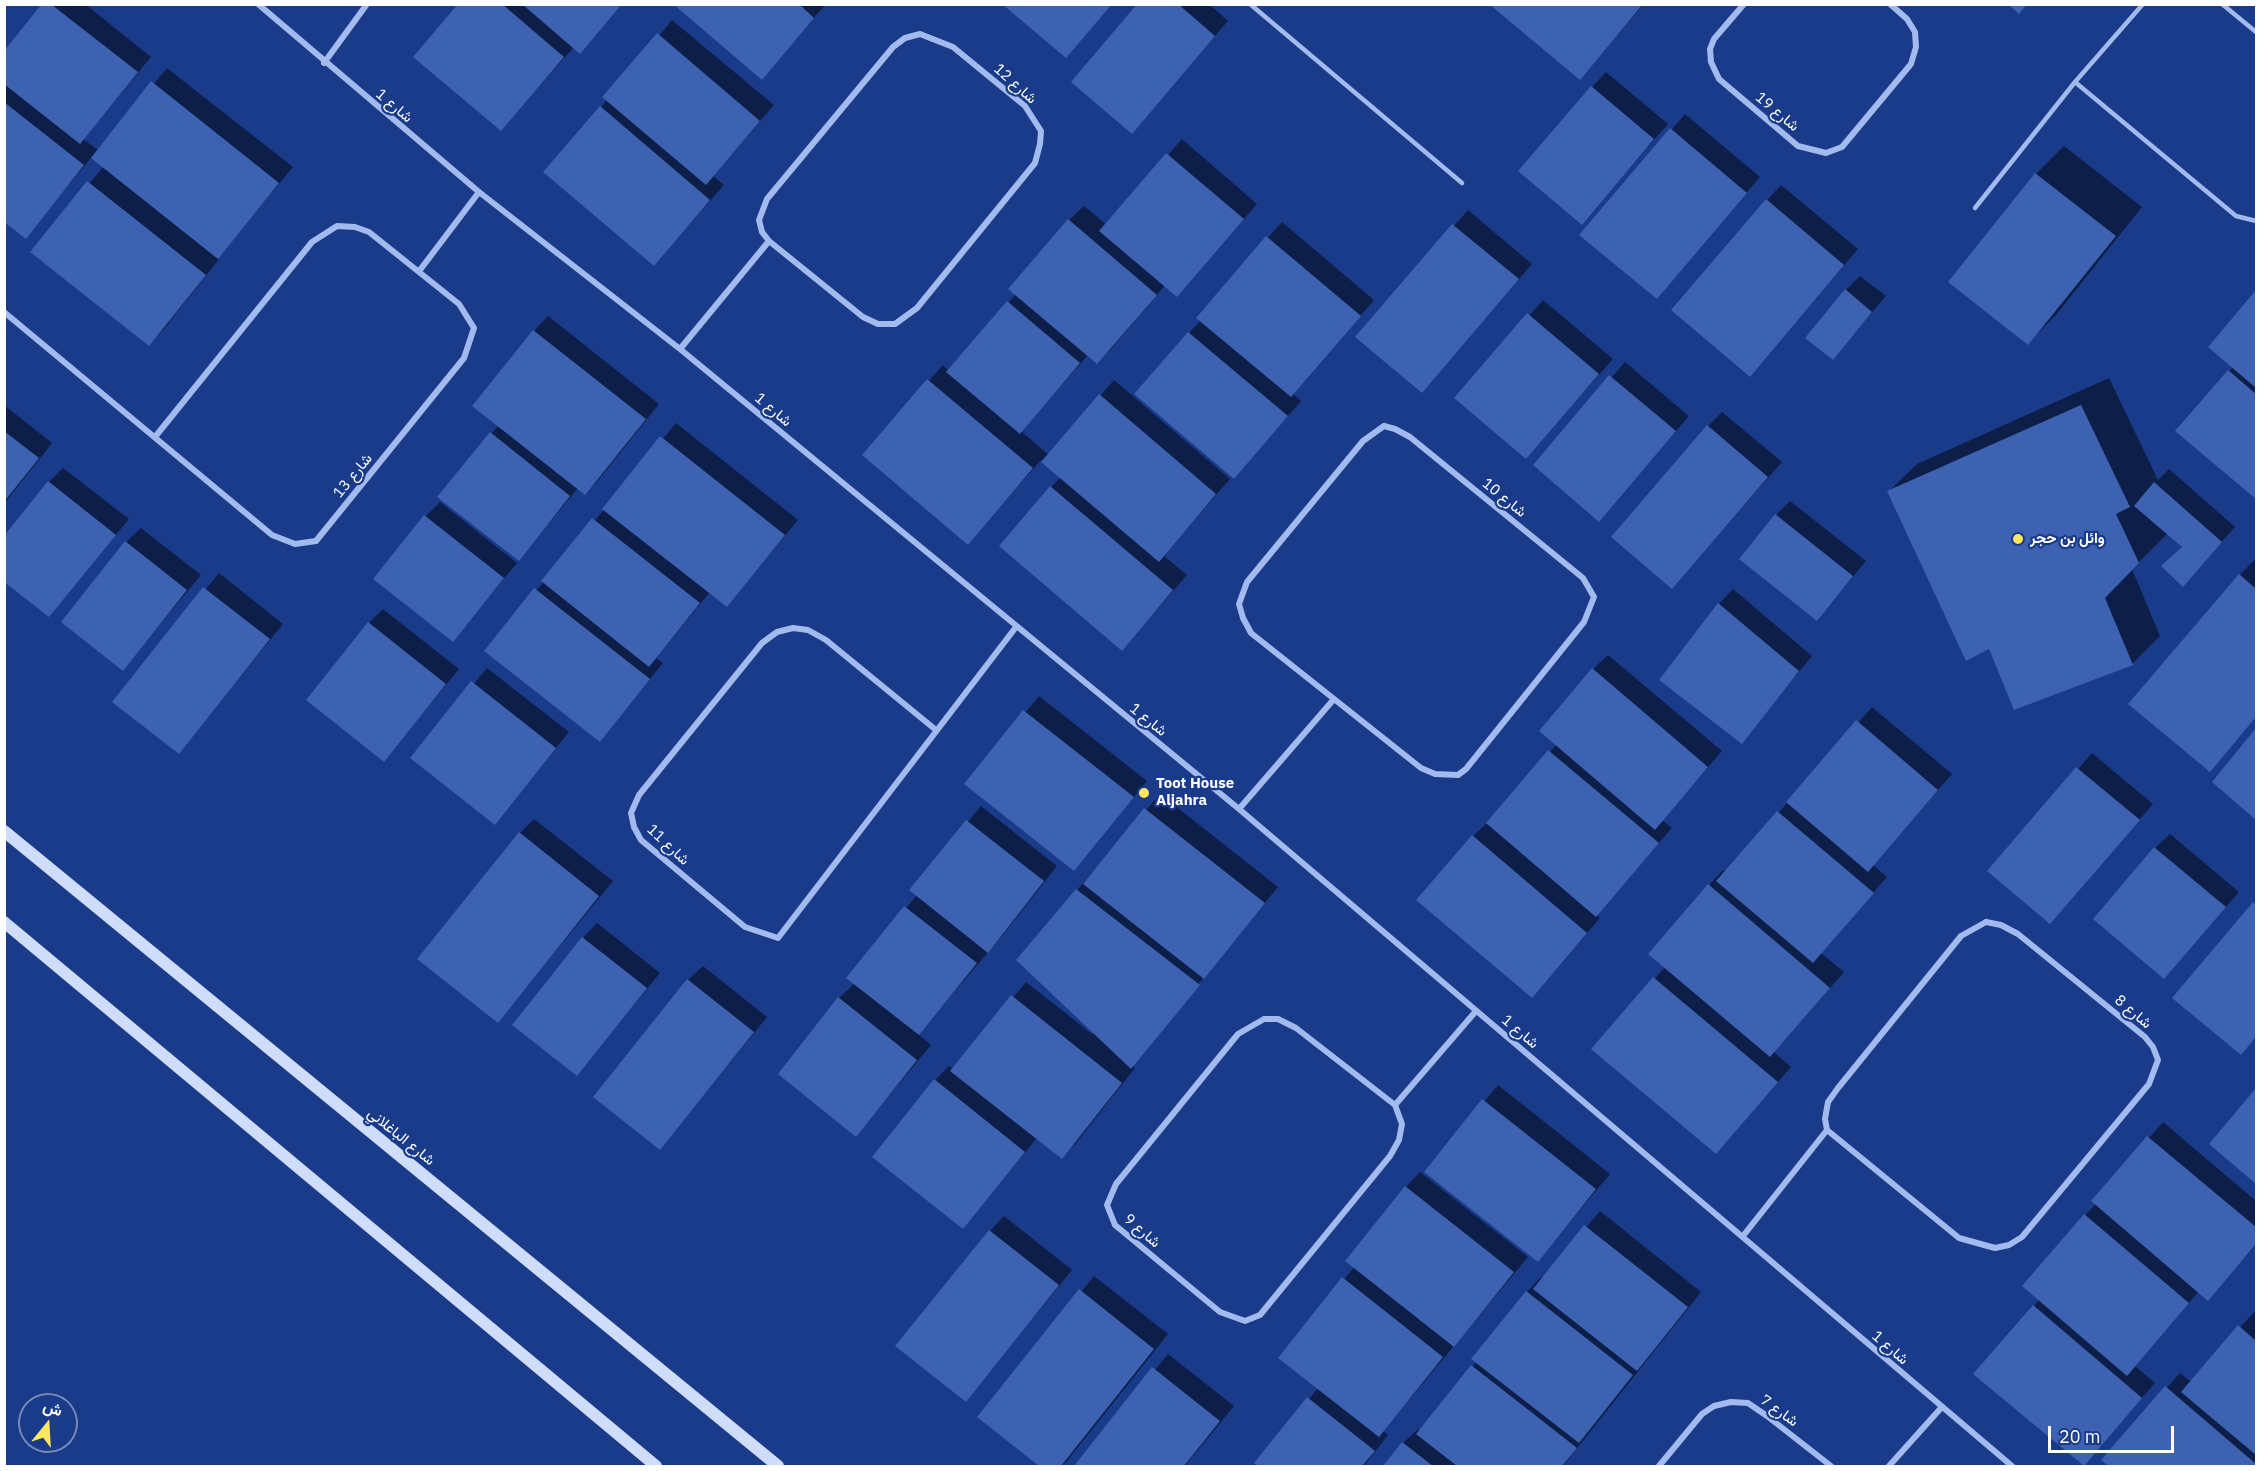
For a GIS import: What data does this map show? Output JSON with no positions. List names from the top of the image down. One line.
{"streets":{"main road":["شارع الباغلاني"],"street":["شارع 12","شارع 1","شارع 19","شارع 13","شارع 10","شارع 11","شارع 8","شارع 9","شارع 7"]},"crossings":[["شارع 1","شارع 11"]],"places":["وائل بن حجر","Toot House Aljahra"],"scale_bar":"20 m","north":"top"}
